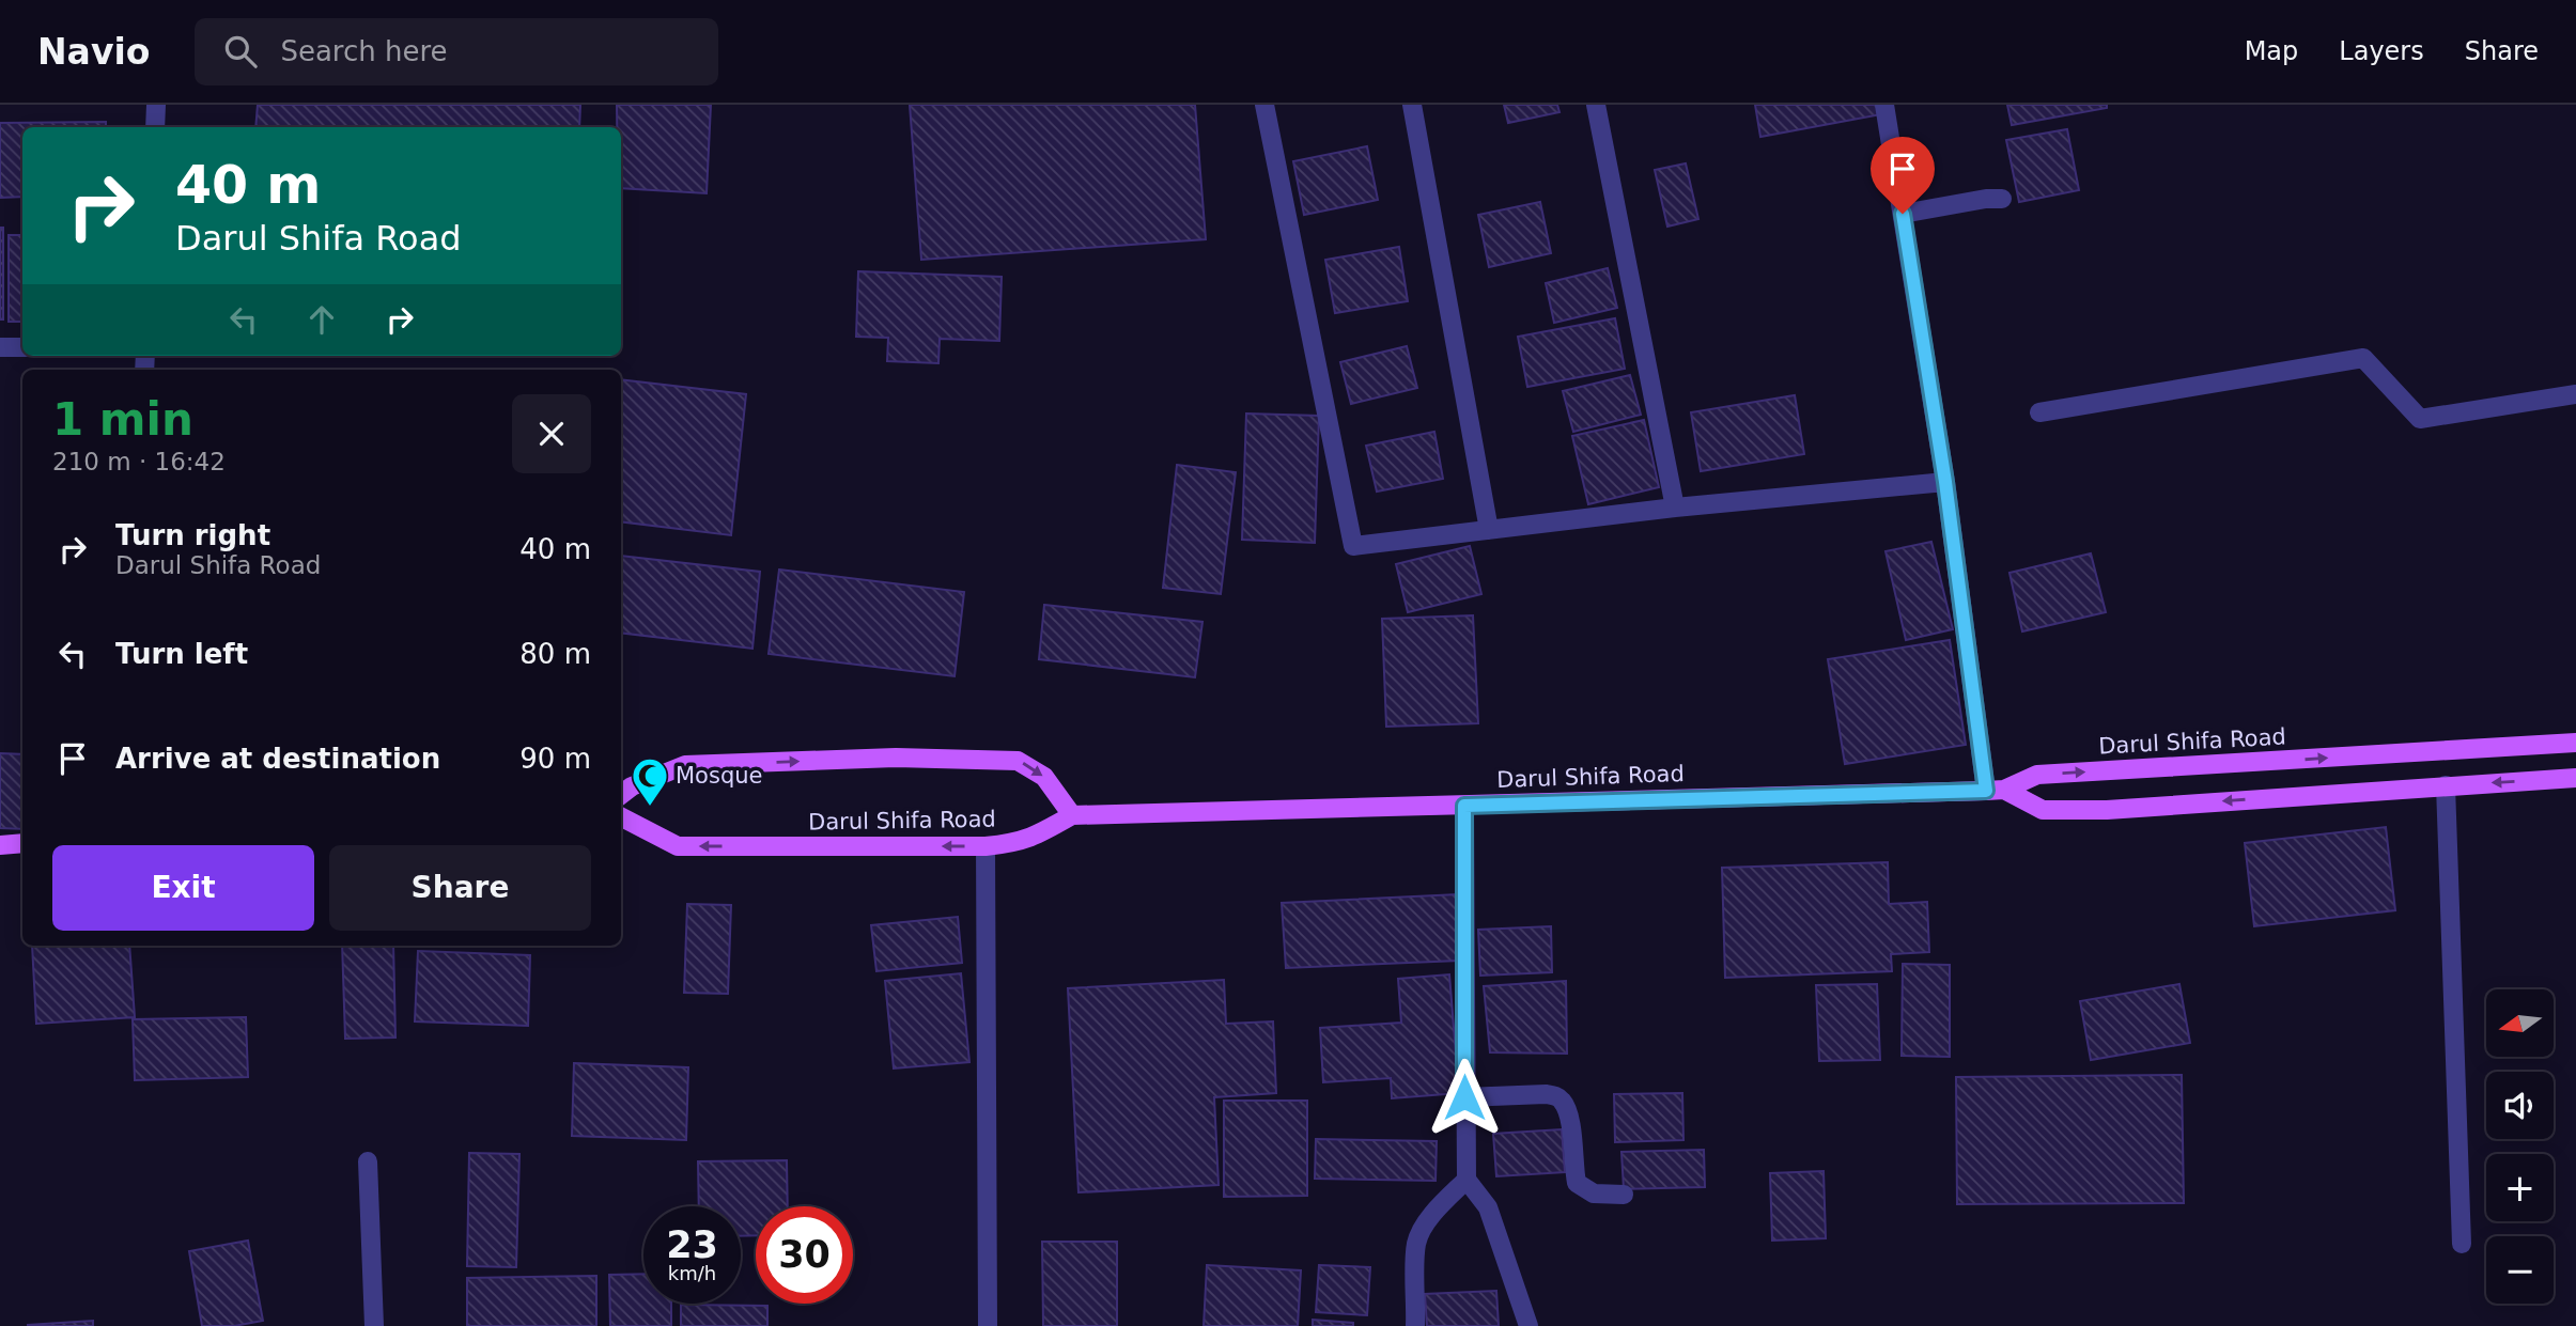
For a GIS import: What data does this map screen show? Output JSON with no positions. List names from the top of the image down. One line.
{"streets":{"main road":["Darul Shifa Road"]},"places":{"mosque":["Mosque"]},"north":"left","page":{"header":"Navio","search":"Search here","nav":["Map","Layers","Share"],"turn":["40 m","Darul Shifa Road"],"heading":["1 min","210 m · 16:42"],"list":[{"name":"Turn right","note":"Darul Shifa Road","value":"40 m"},{"name":"Turn left","value":"80 m"},{"name":"Arrive at destination","value":"90 m"}],"buttons":["Exit","Share"],"map_buttons":["+","−"],"speed":"23 km/h","limit":"30"}}
